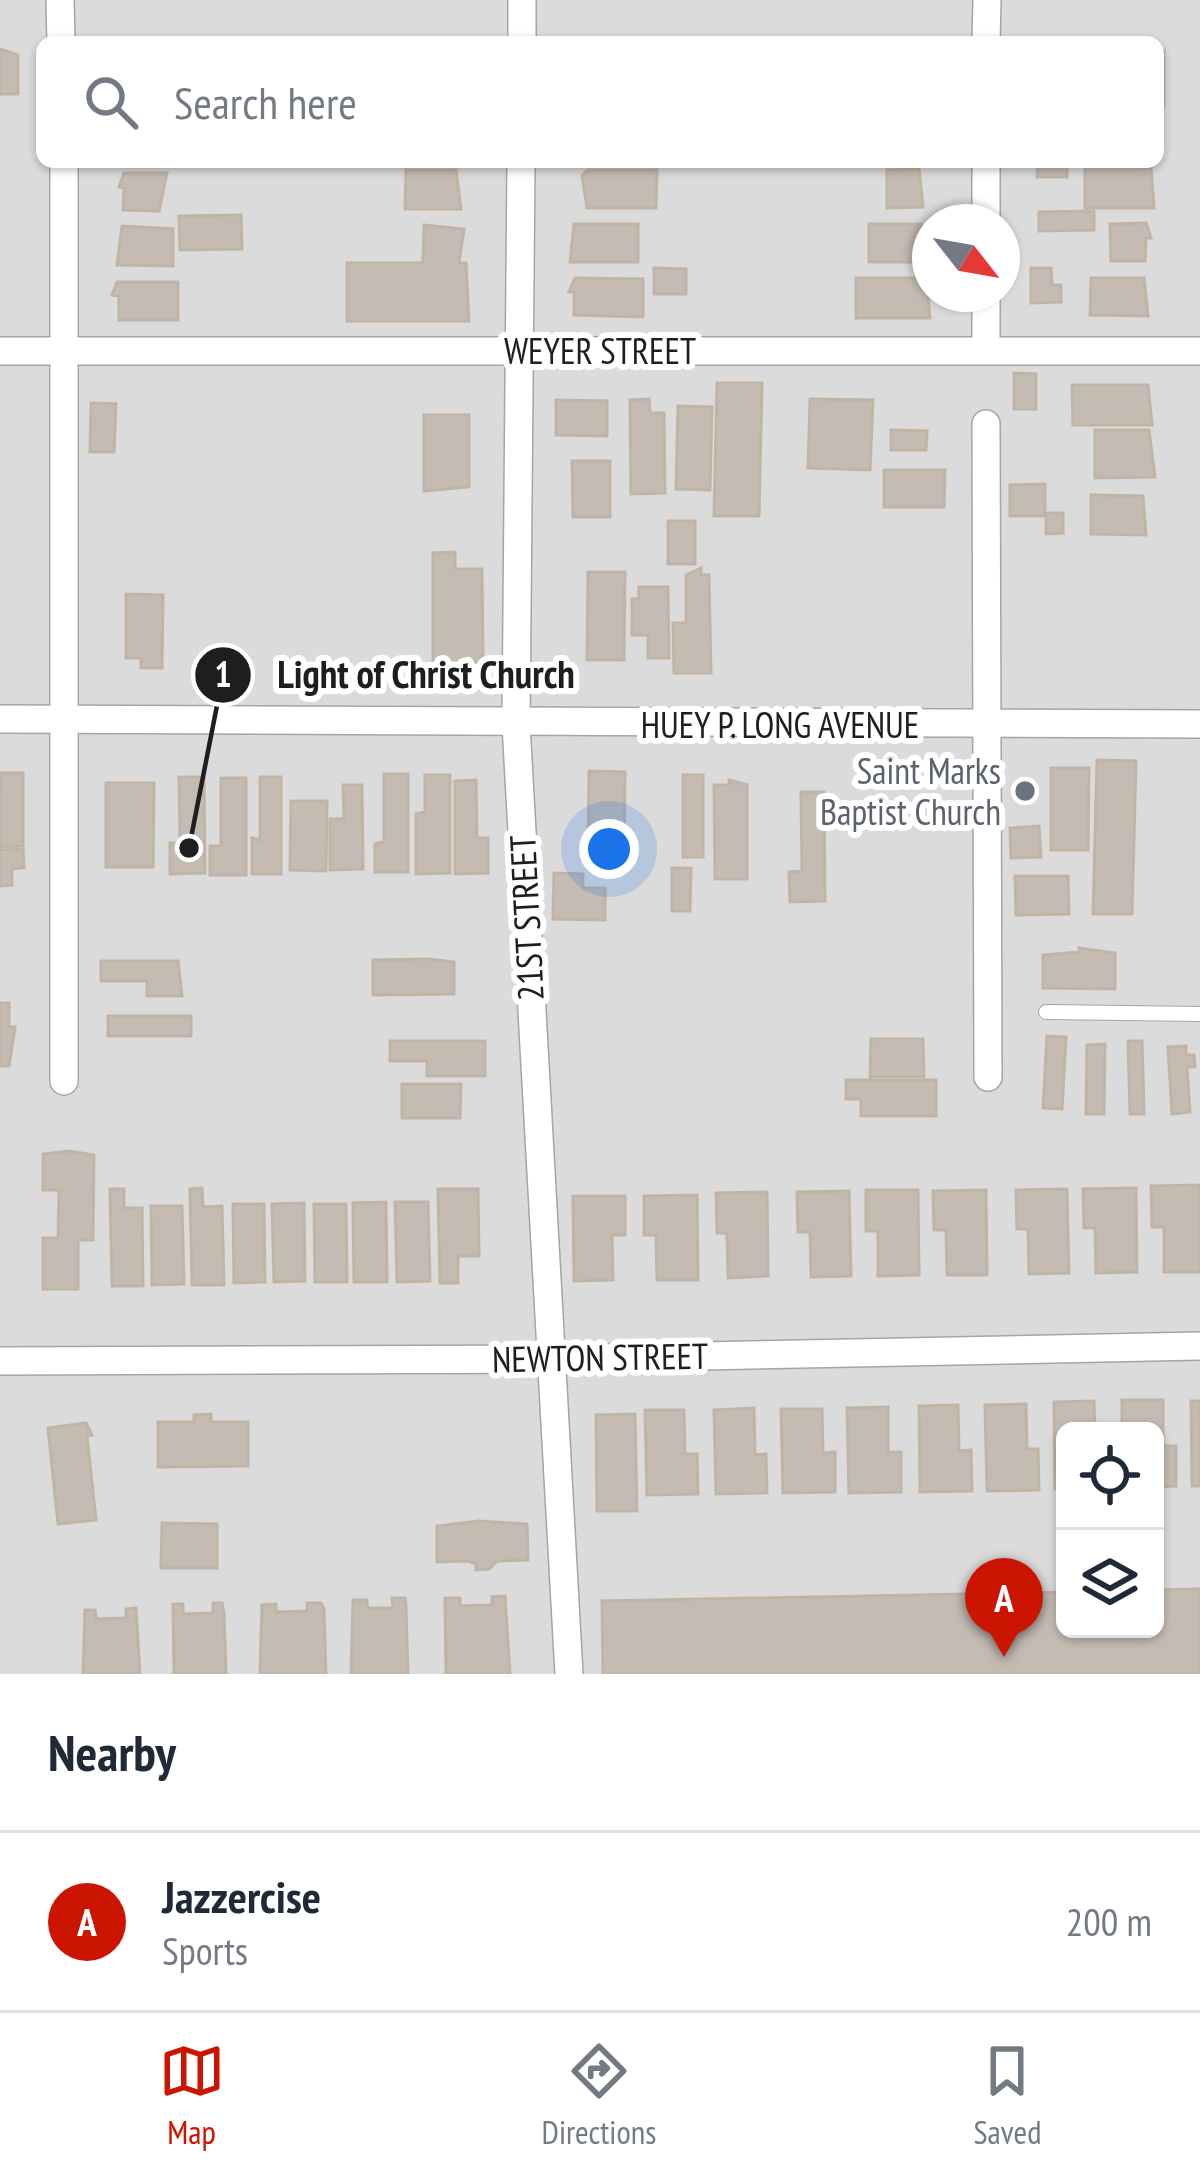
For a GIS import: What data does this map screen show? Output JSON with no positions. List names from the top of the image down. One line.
{"streets":{"street":["WEYER STREET","HUEY P. LONG AVENUE","21ST STREET","NEWTON STREET"]},"crossings":[["WEYER STREET","21ST STREET"],["HUEY P. LONG AVENUE","21ST STREET"],["21ST STREET","NEWTON STREET"]],"places":["Saint Marks Baptist Church","Light of Christ Church"],"north":"bottom right","page":{"search":"Search here","pins":"A","heading":"Nearby","list":[{"mark":"A","name":"Jazzercise","note":"Sports","value":"200 m"}],"nav":["Map","Directions","Saved"]}}
